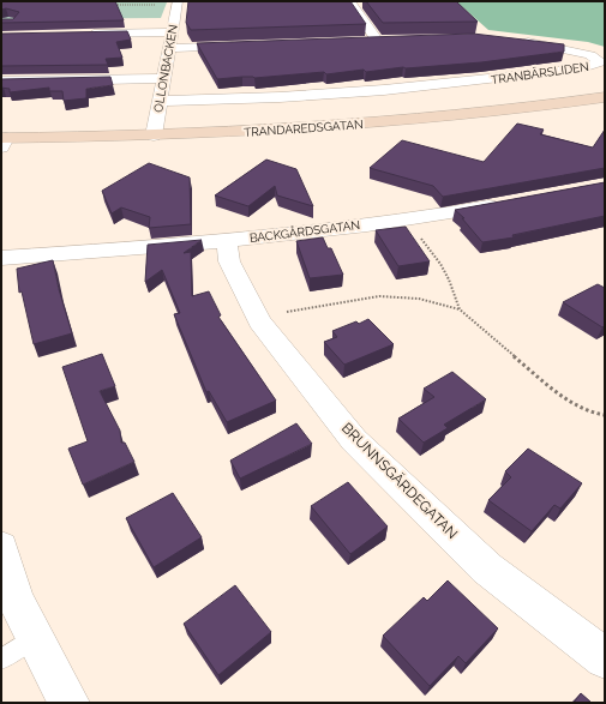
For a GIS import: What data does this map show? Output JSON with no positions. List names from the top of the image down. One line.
{"streets":{"street":["OLLONBACKEN","TRANBÄRSLIDEN","TRANDAREDSGATAN","BACKGÅRDSGATAN","BRUNNSGÄRDEGATAN"]},"crossings":[["OLLONBACKEN","TRANBÄRSLIDEN"],["OLLONBACKEN","TRANDAREDSGATAN"],["BACKGÅRDSGATAN","BRUNNSGÄRDEGATAN"]]}
